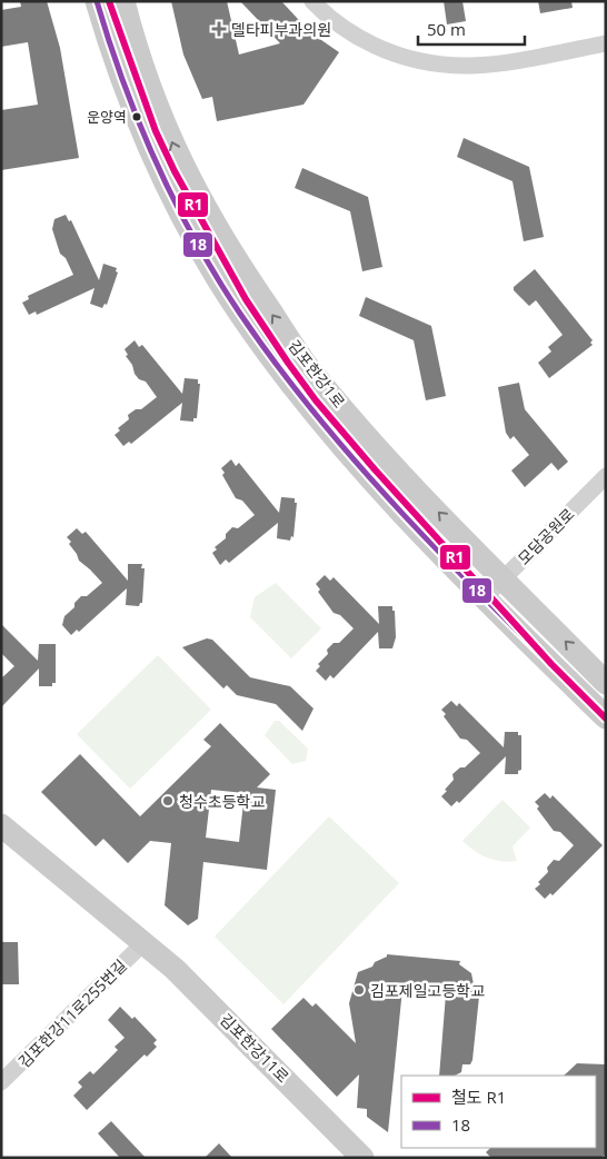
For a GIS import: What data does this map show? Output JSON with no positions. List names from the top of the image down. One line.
{"streets":{"street":["김포한강1로","모담공원로","김포한강11로255번길","김포한강11로"]},"crossings":[["김포한강1로","모담공원로"],["김포한강11로255번길","김포한강11로"]],"places":{"health":["델타피부과의원"],"other":["운양역","청수초등학교","김포제일고등학교"]},"lines":["rail line R1","transit line 18"],"legend":["철도 R1","18"],"scale_bar":"50 m"}
